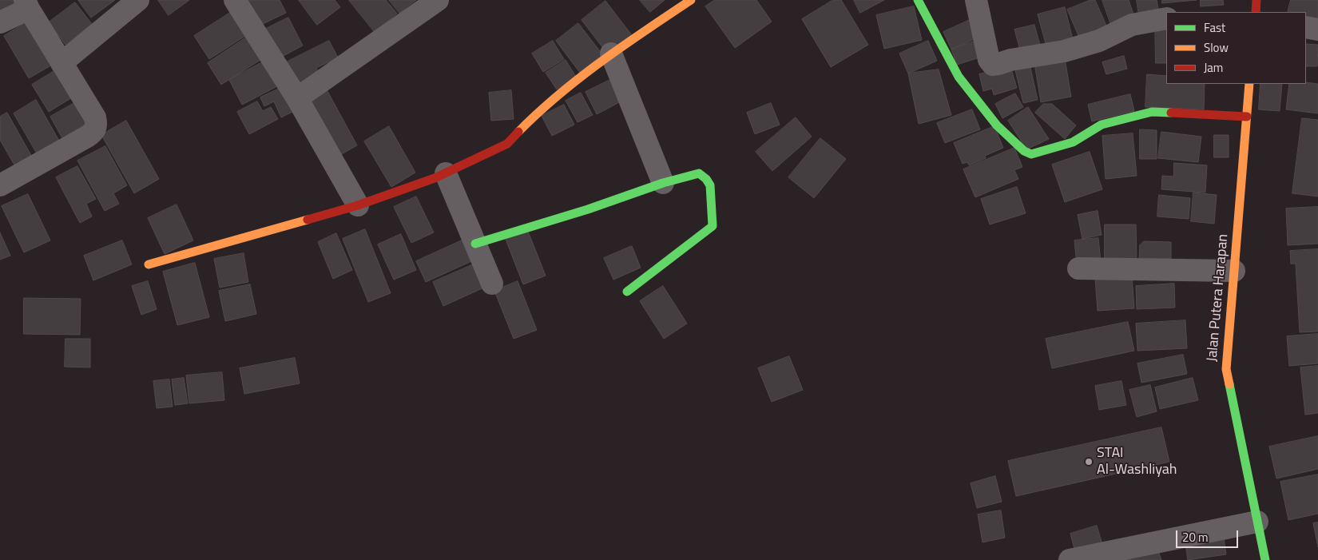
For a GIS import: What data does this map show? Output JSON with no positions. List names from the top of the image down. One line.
{"streets":{"street":["Jalan Putera Harapan"]},"places":["STAI Al-Washliyah"],"legend":["Fast","Slow","Jam"],"scale_bar":"20 m"}
